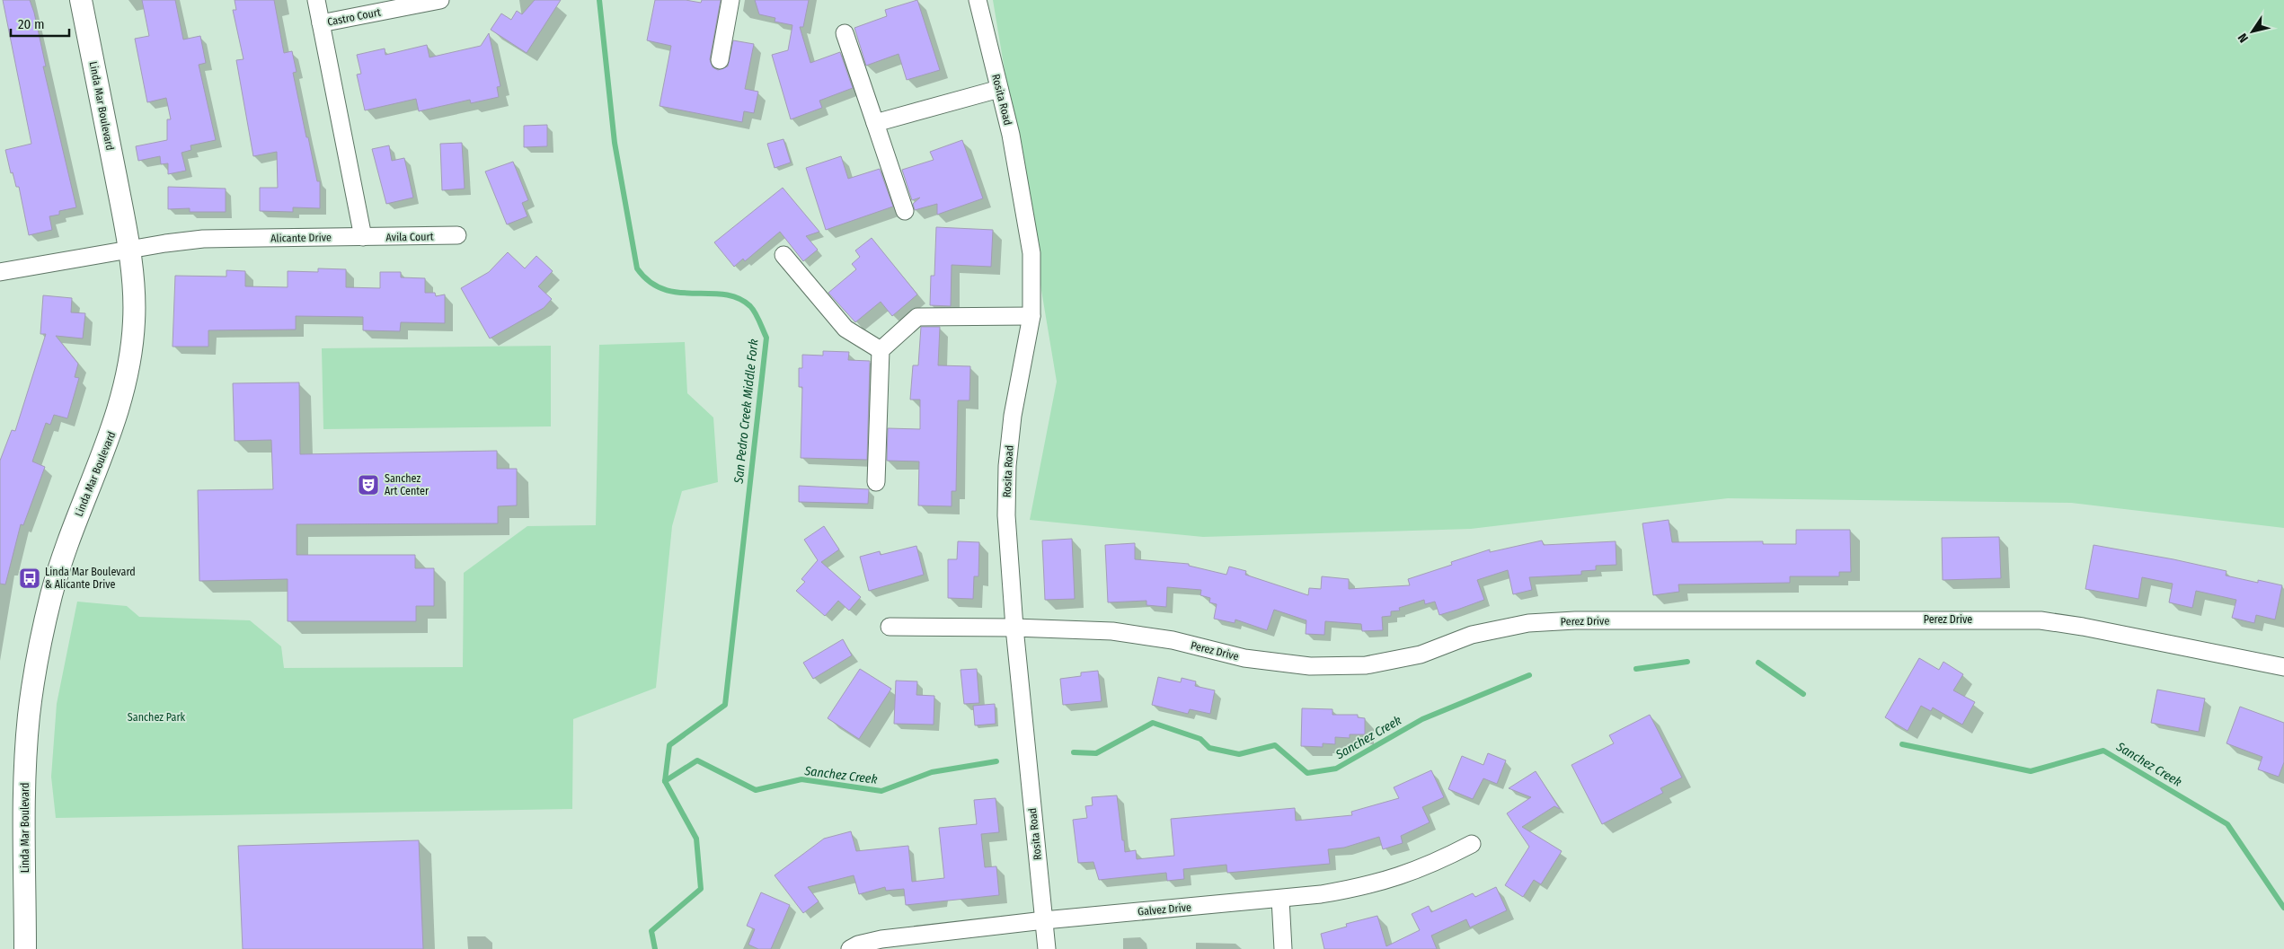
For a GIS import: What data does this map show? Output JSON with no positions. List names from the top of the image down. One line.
{"streets":{"street":["Castro Court","Rosita Road","Linda Mar Boulevard","Avila Court","Alicante Drive","Perez Drive","Galvez Drive"]},"crossings":[["Rosita Road","Perez Drive"],["Rosita Road","Galvez Drive"],["Linda Mar Boulevard","Alicante Drive"],["Avila Court","Alicante Drive"]],"water":["San Pedro Creek Middle Fork","Sanchez Creek"],"parks":["Sanchez Park"],"places":{"theatre":["Sanchez Art Center"],"bus stop":["Linda Mar Boulevard & Alicante Drive"]},"scale_bar":"20 m","north":"bottom left"}
